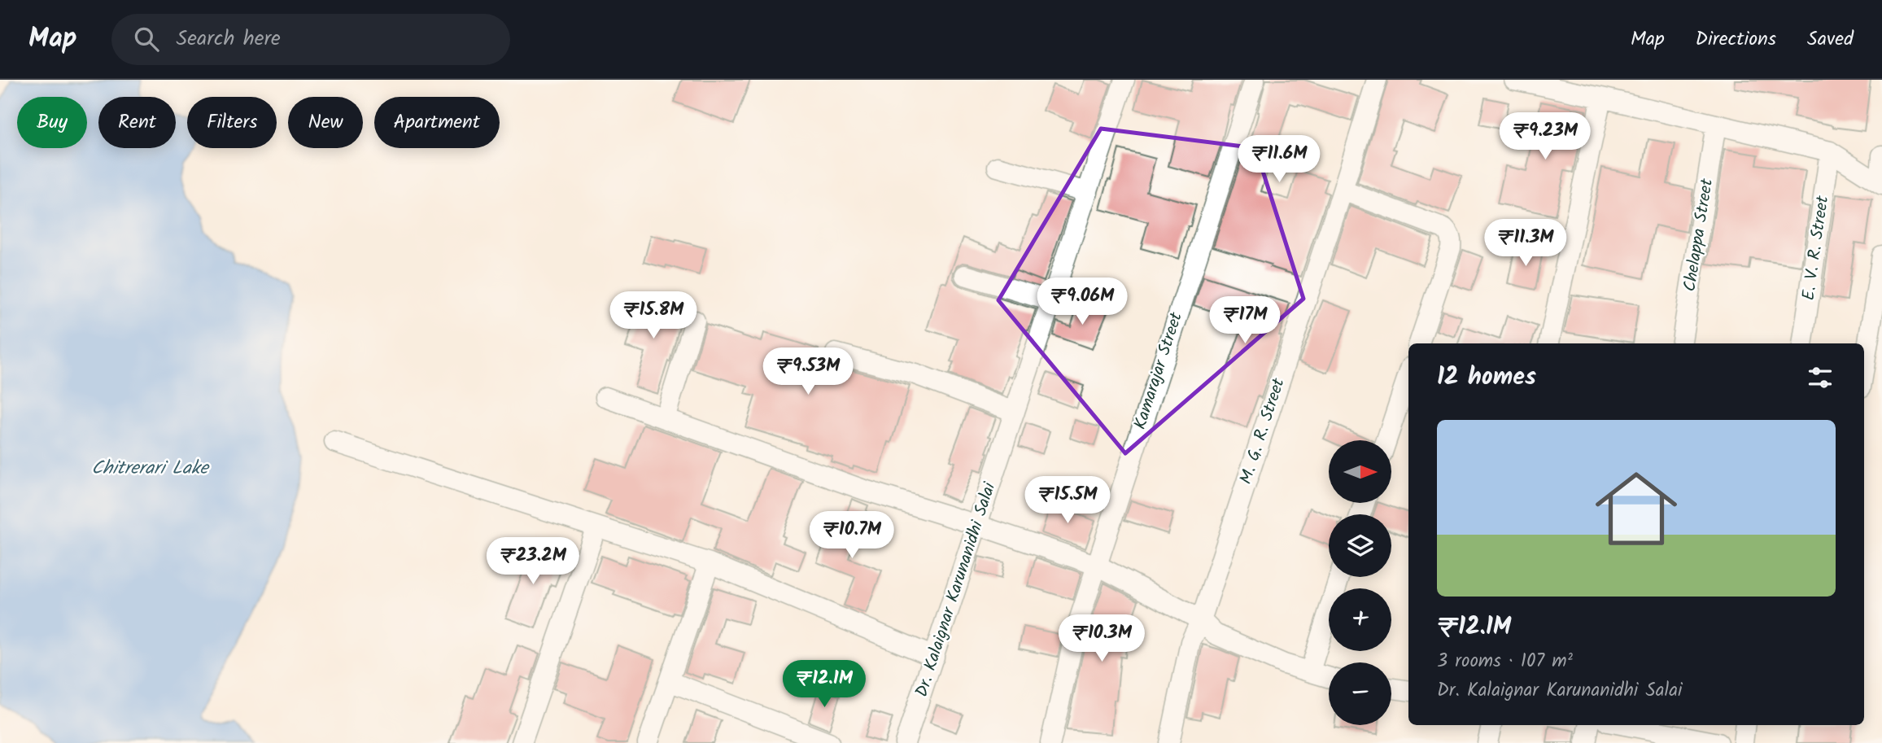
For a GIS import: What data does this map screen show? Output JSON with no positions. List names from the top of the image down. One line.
{"streets":{"street":["Chelappa Street","E. V. R. Street","Kamarajar Street","M. G. R. Street","Dr. Kalaignar Karunanidhi Salai"]},"water":["Chitrerari Lake"],"north":"right","page":{"header":"Map","search":"Search here","nav":["Map","Directions","Saved"],"chip":["Buy","Rent","Filters","New","Apartment"],"price":["₹9.23M","₹11.6M","₹11.3M","₹9.06M","₹15.8M","₹17M","₹9.53M","₹15.5M","₹10.7M","₹23.2M","₹10.3M","₹12.1M"],"heading":"12 homes","list":[{"name":"₹12.1M","note":"3 rooms · 107 m² · Dr. Kalaignar Karunanidhi Salai"}],"map_buttons":["+","−"]}}
